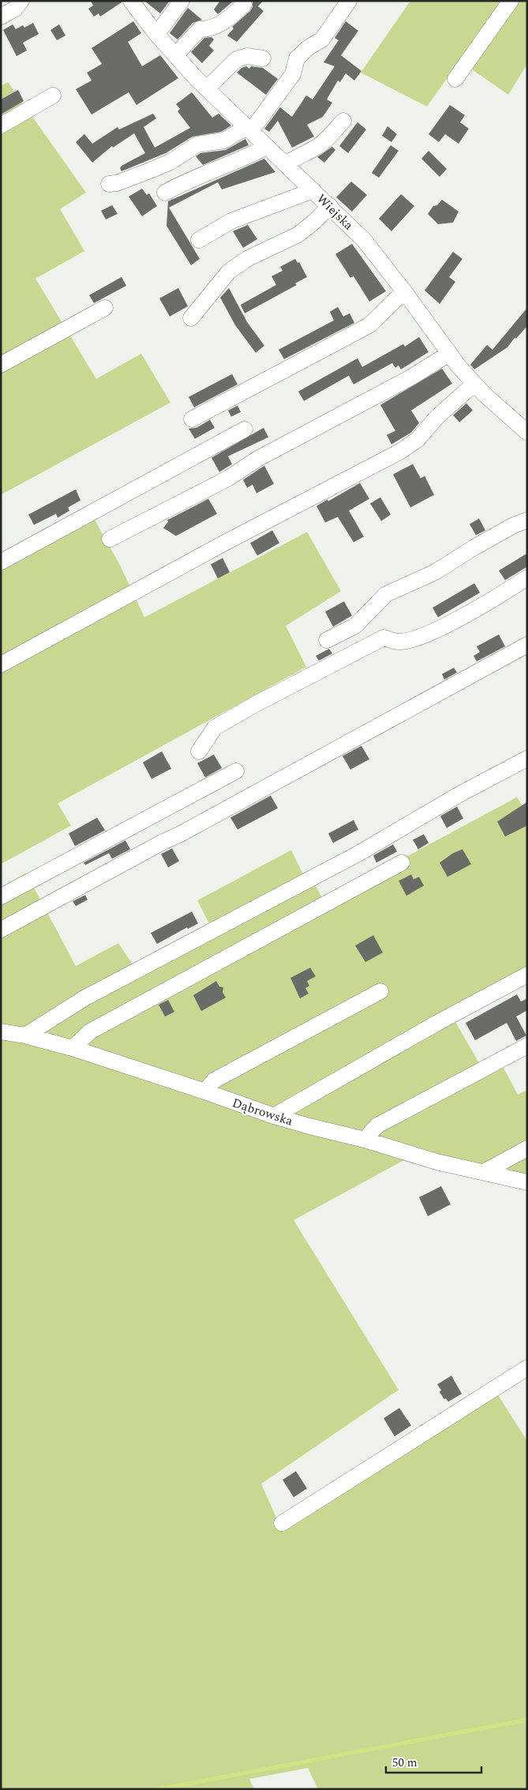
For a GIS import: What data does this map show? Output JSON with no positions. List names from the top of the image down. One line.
{"streets":{"street":["Wiejska","Dąbrowska"]},"scale_bar":"50 m"}
